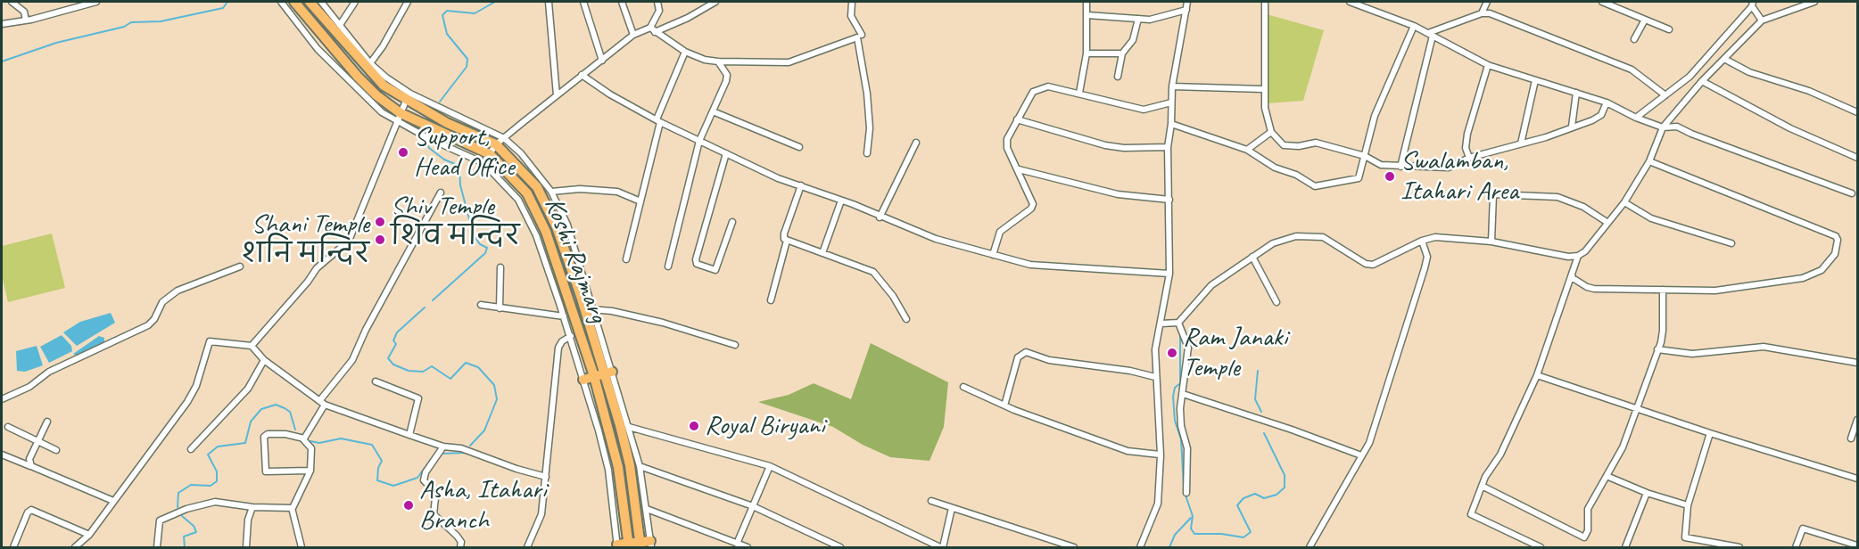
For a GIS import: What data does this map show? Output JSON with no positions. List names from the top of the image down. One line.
{"streets":{"main road":["Koshi Rajmarg"]},"places":["Support, Head Office","Swalamban, Itahari Area","Shiv Temple शिव मन्दिर","Shani Temple शनि मन्दिर","Ram Janaki Temple","Royal Biryani","Asha, Itahari Branch"]}
